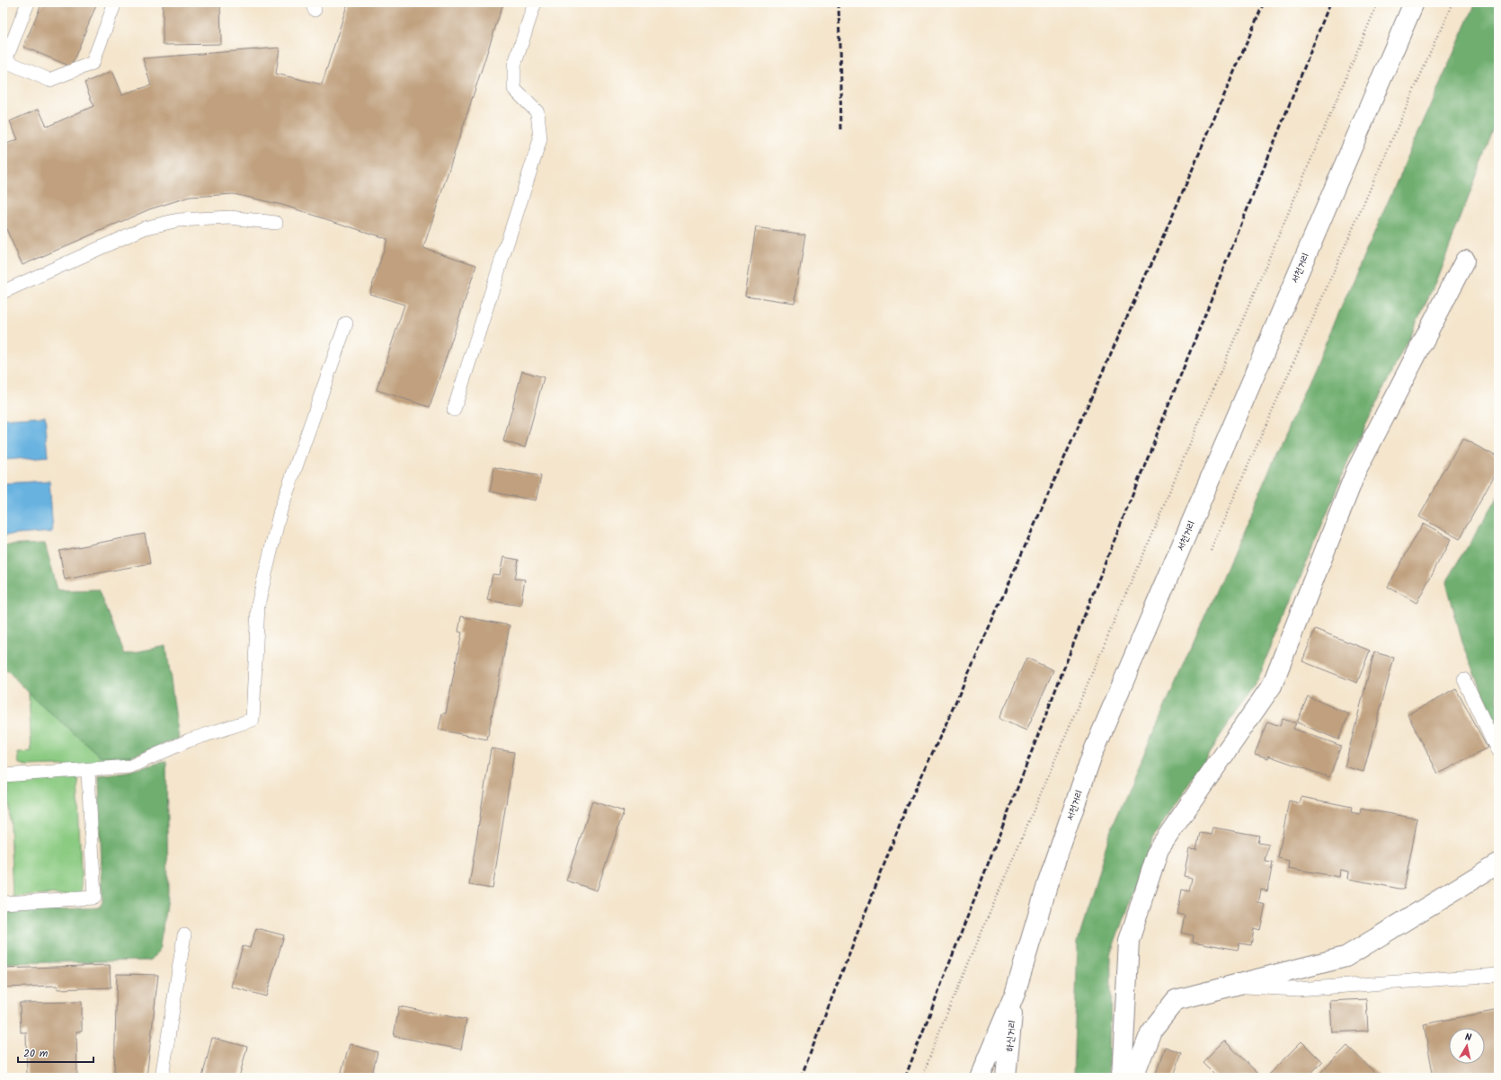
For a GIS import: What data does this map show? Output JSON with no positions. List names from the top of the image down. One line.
{"streets":{"street":["서천거리","하신거리"]},"crossings":[["서천거리","하신거리"]],"scale_bar":"20 m","north":"top"}
